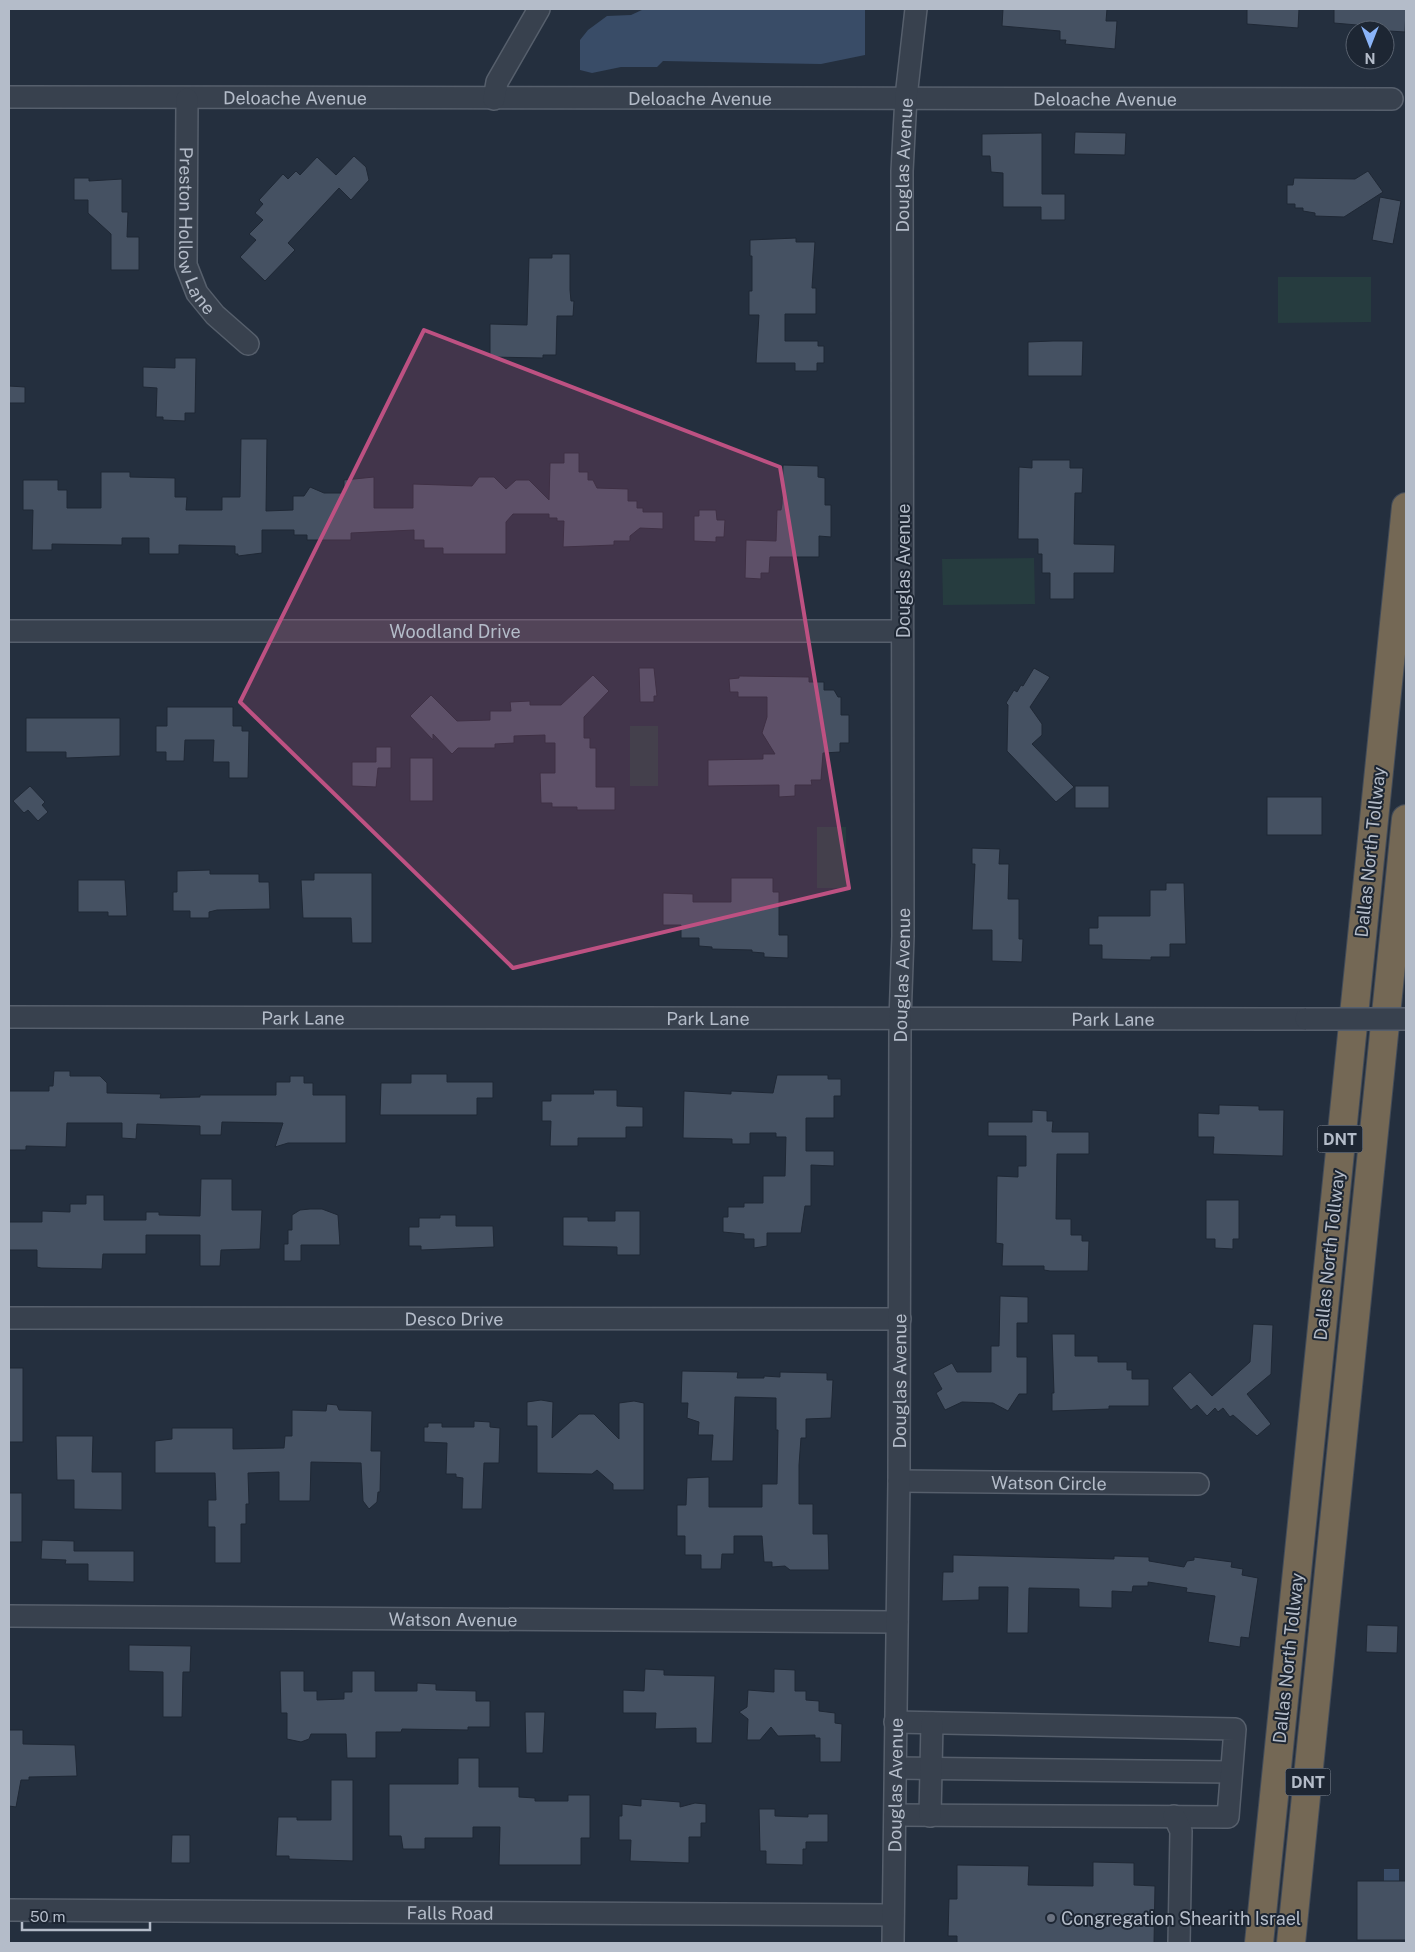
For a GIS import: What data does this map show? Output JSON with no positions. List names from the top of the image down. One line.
{"streets":{"highway":["Dallas North Tollway","DNT"],"street":["Deloache Avenue","Douglas Avenue","Preston Hollow Lane","Woodland Drive","Park Lane","Desco Drive","Watson Circle","Watson Avenue","Falls Road"]},"crossings":[["Deloache Avenue","Douglas Avenue"],["Deloache Avenue","Preston Hollow Lane"],["Douglas Avenue","Woodland Drive"],["Douglas Avenue","Park Lane"],["Douglas Avenue","Desco Drive"],["Douglas Avenue","Watson Circle"],["Douglas Avenue","Watson Avenue"],["Douglas Avenue","Falls Road"]],"places":["Congregation Shearith Israel"],"scale_bar":"50 m","north":"bottom"}
